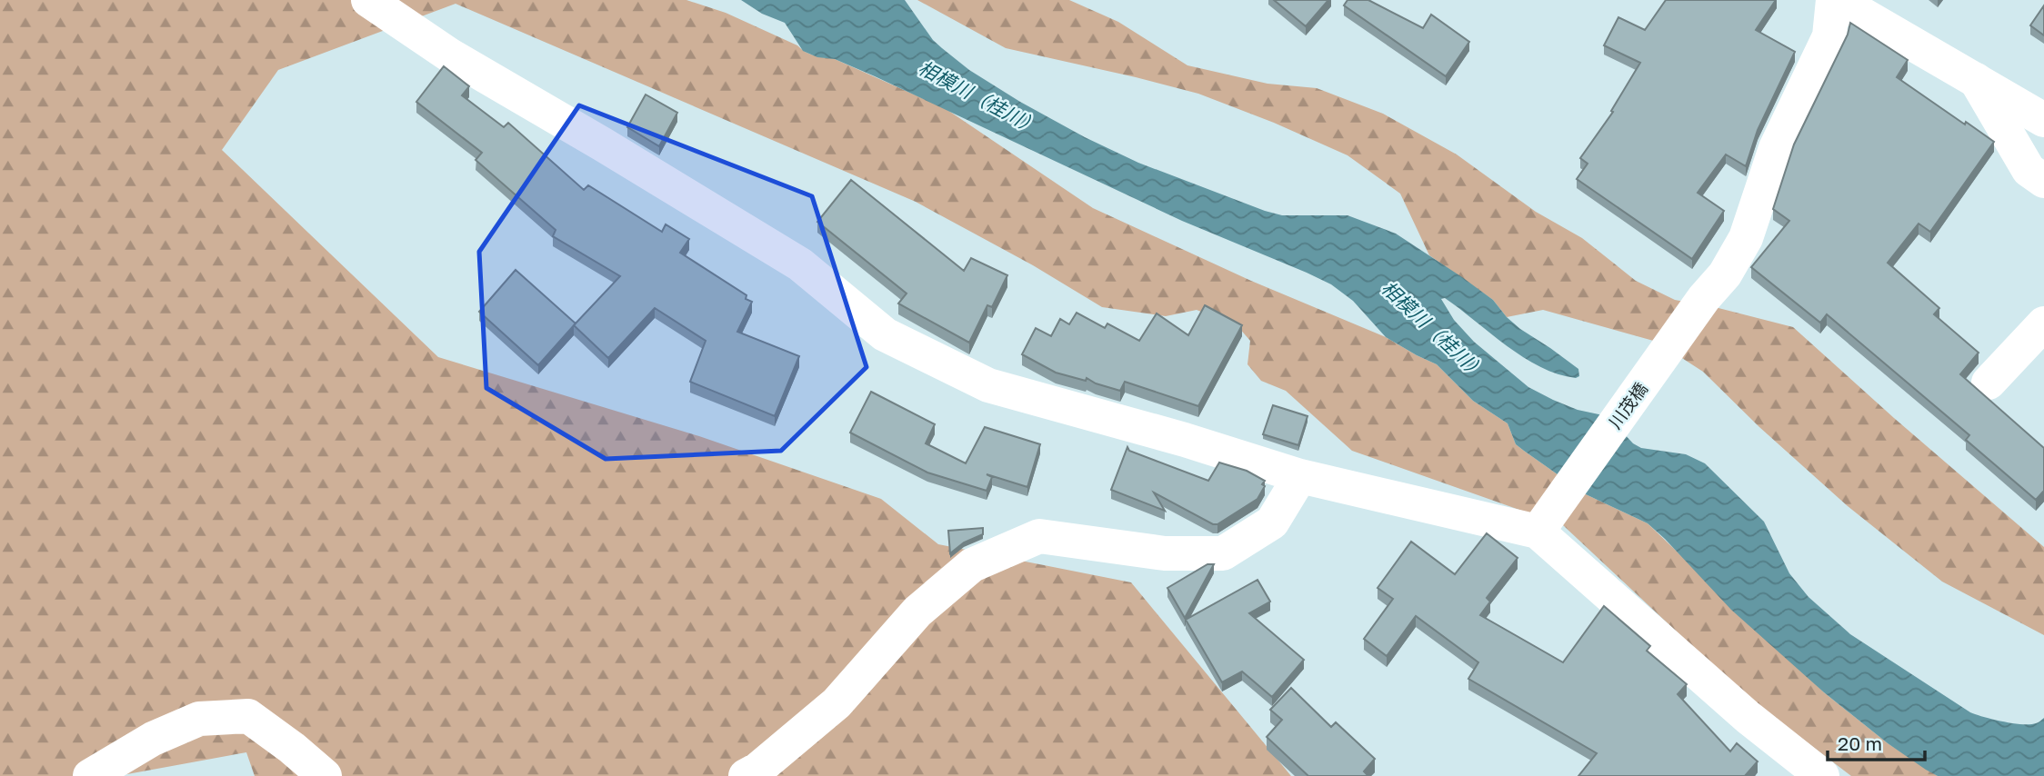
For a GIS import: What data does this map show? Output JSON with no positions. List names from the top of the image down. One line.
{"streets":{"street":["川茂橋"]},"water":["相模川（桂川）"],"scale_bar":"20 m"}
